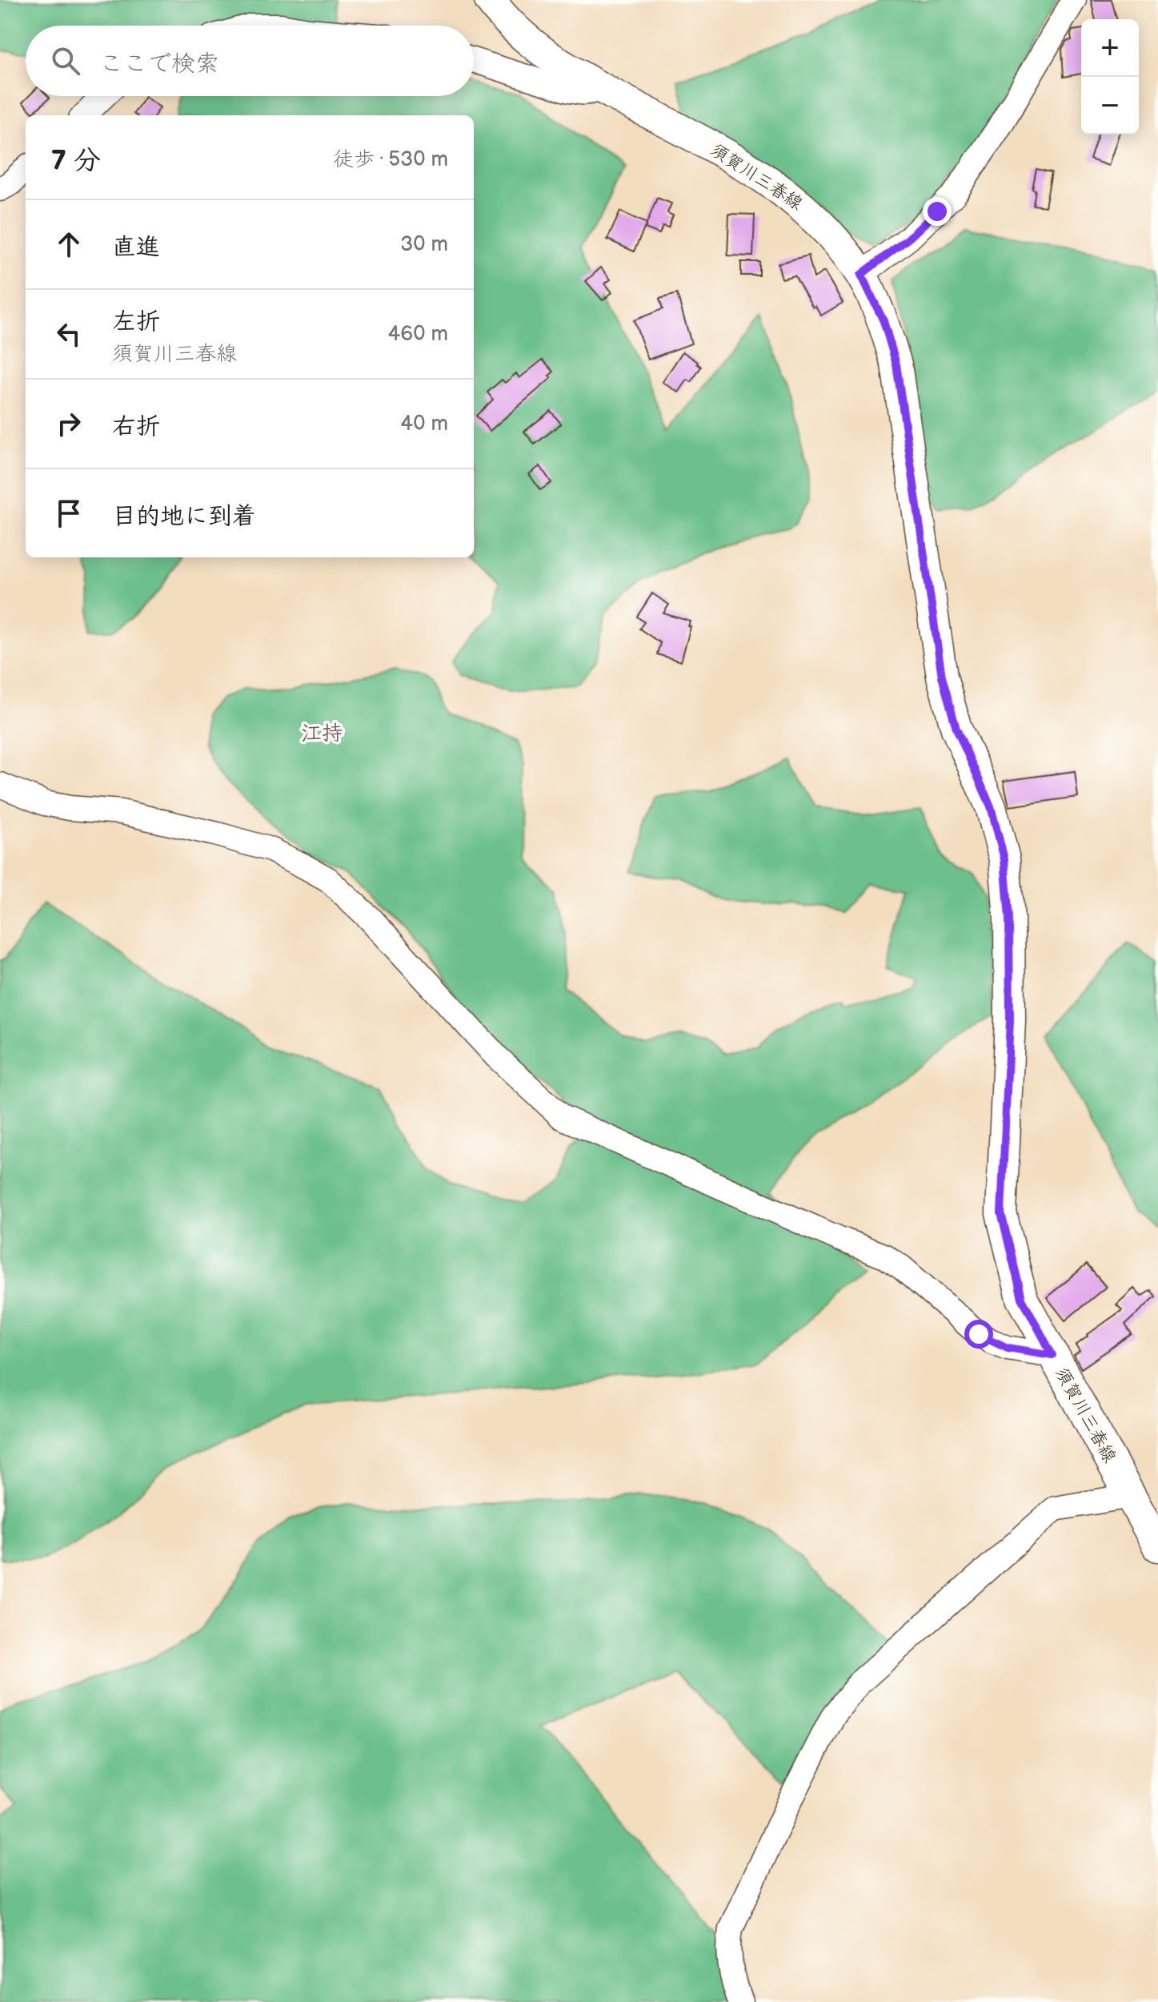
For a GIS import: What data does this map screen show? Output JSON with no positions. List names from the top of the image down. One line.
{"streets":{"main road":["須賀川三春線"]},"districts":["江持"],"page":{"map_buttons":["+","−"],"search":"ここで検索","heading":["7 分","徒歩 · 530 m"],"list":[["直進","30 m"],["左折","須賀川三春線","460 m"],["右折","40 m"],"目的地に到着"]}}
